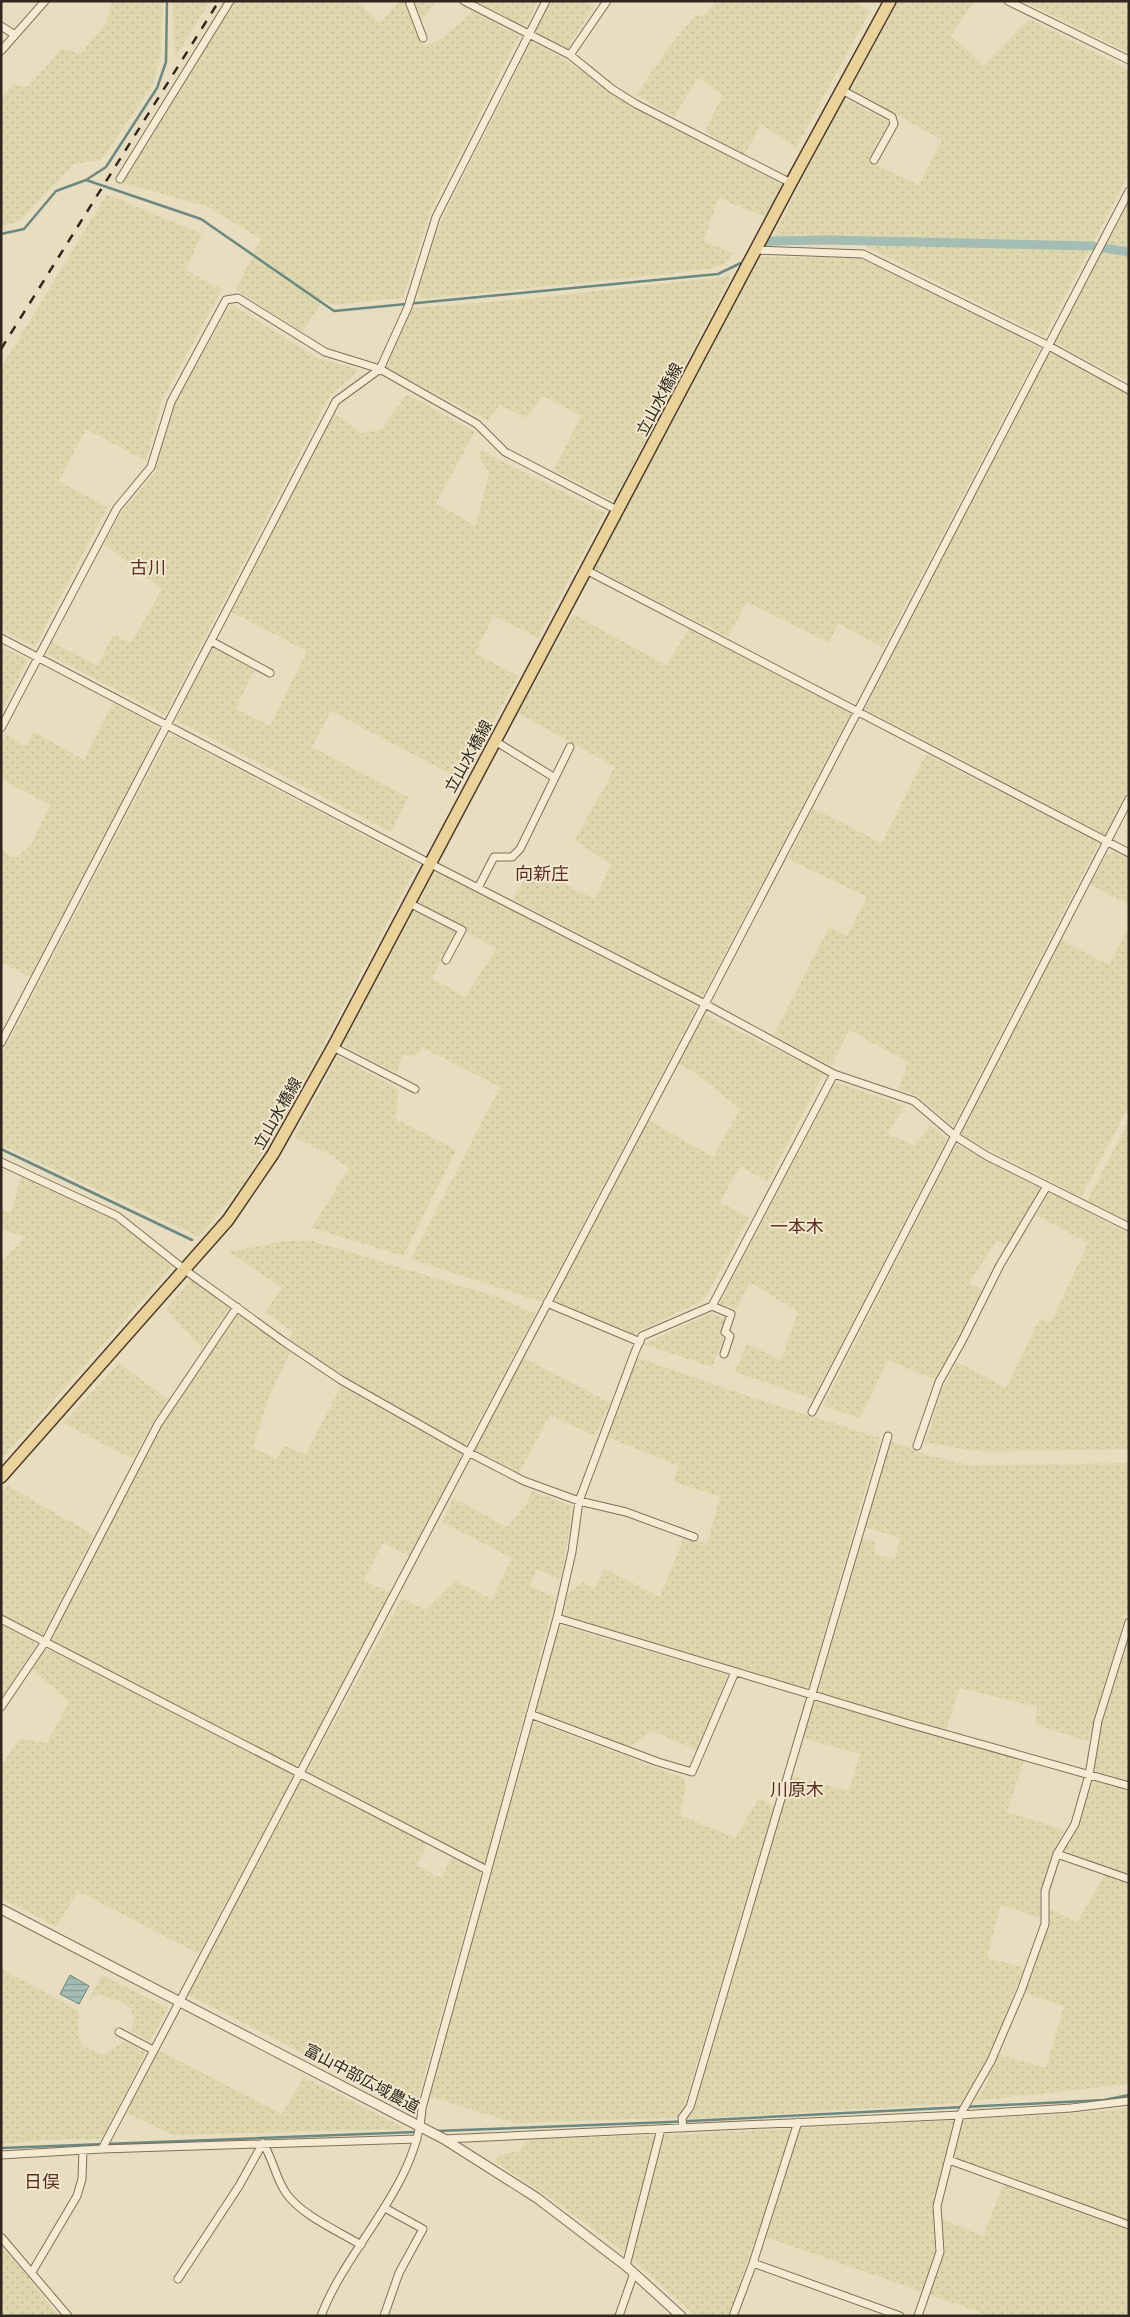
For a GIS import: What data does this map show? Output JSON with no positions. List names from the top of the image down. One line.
{"streets":{"main road":["立山水橋線"],"street":["富山中部広域農道"]},"districts":["古川","向新庄","一本木","川原木","日俣"]}
